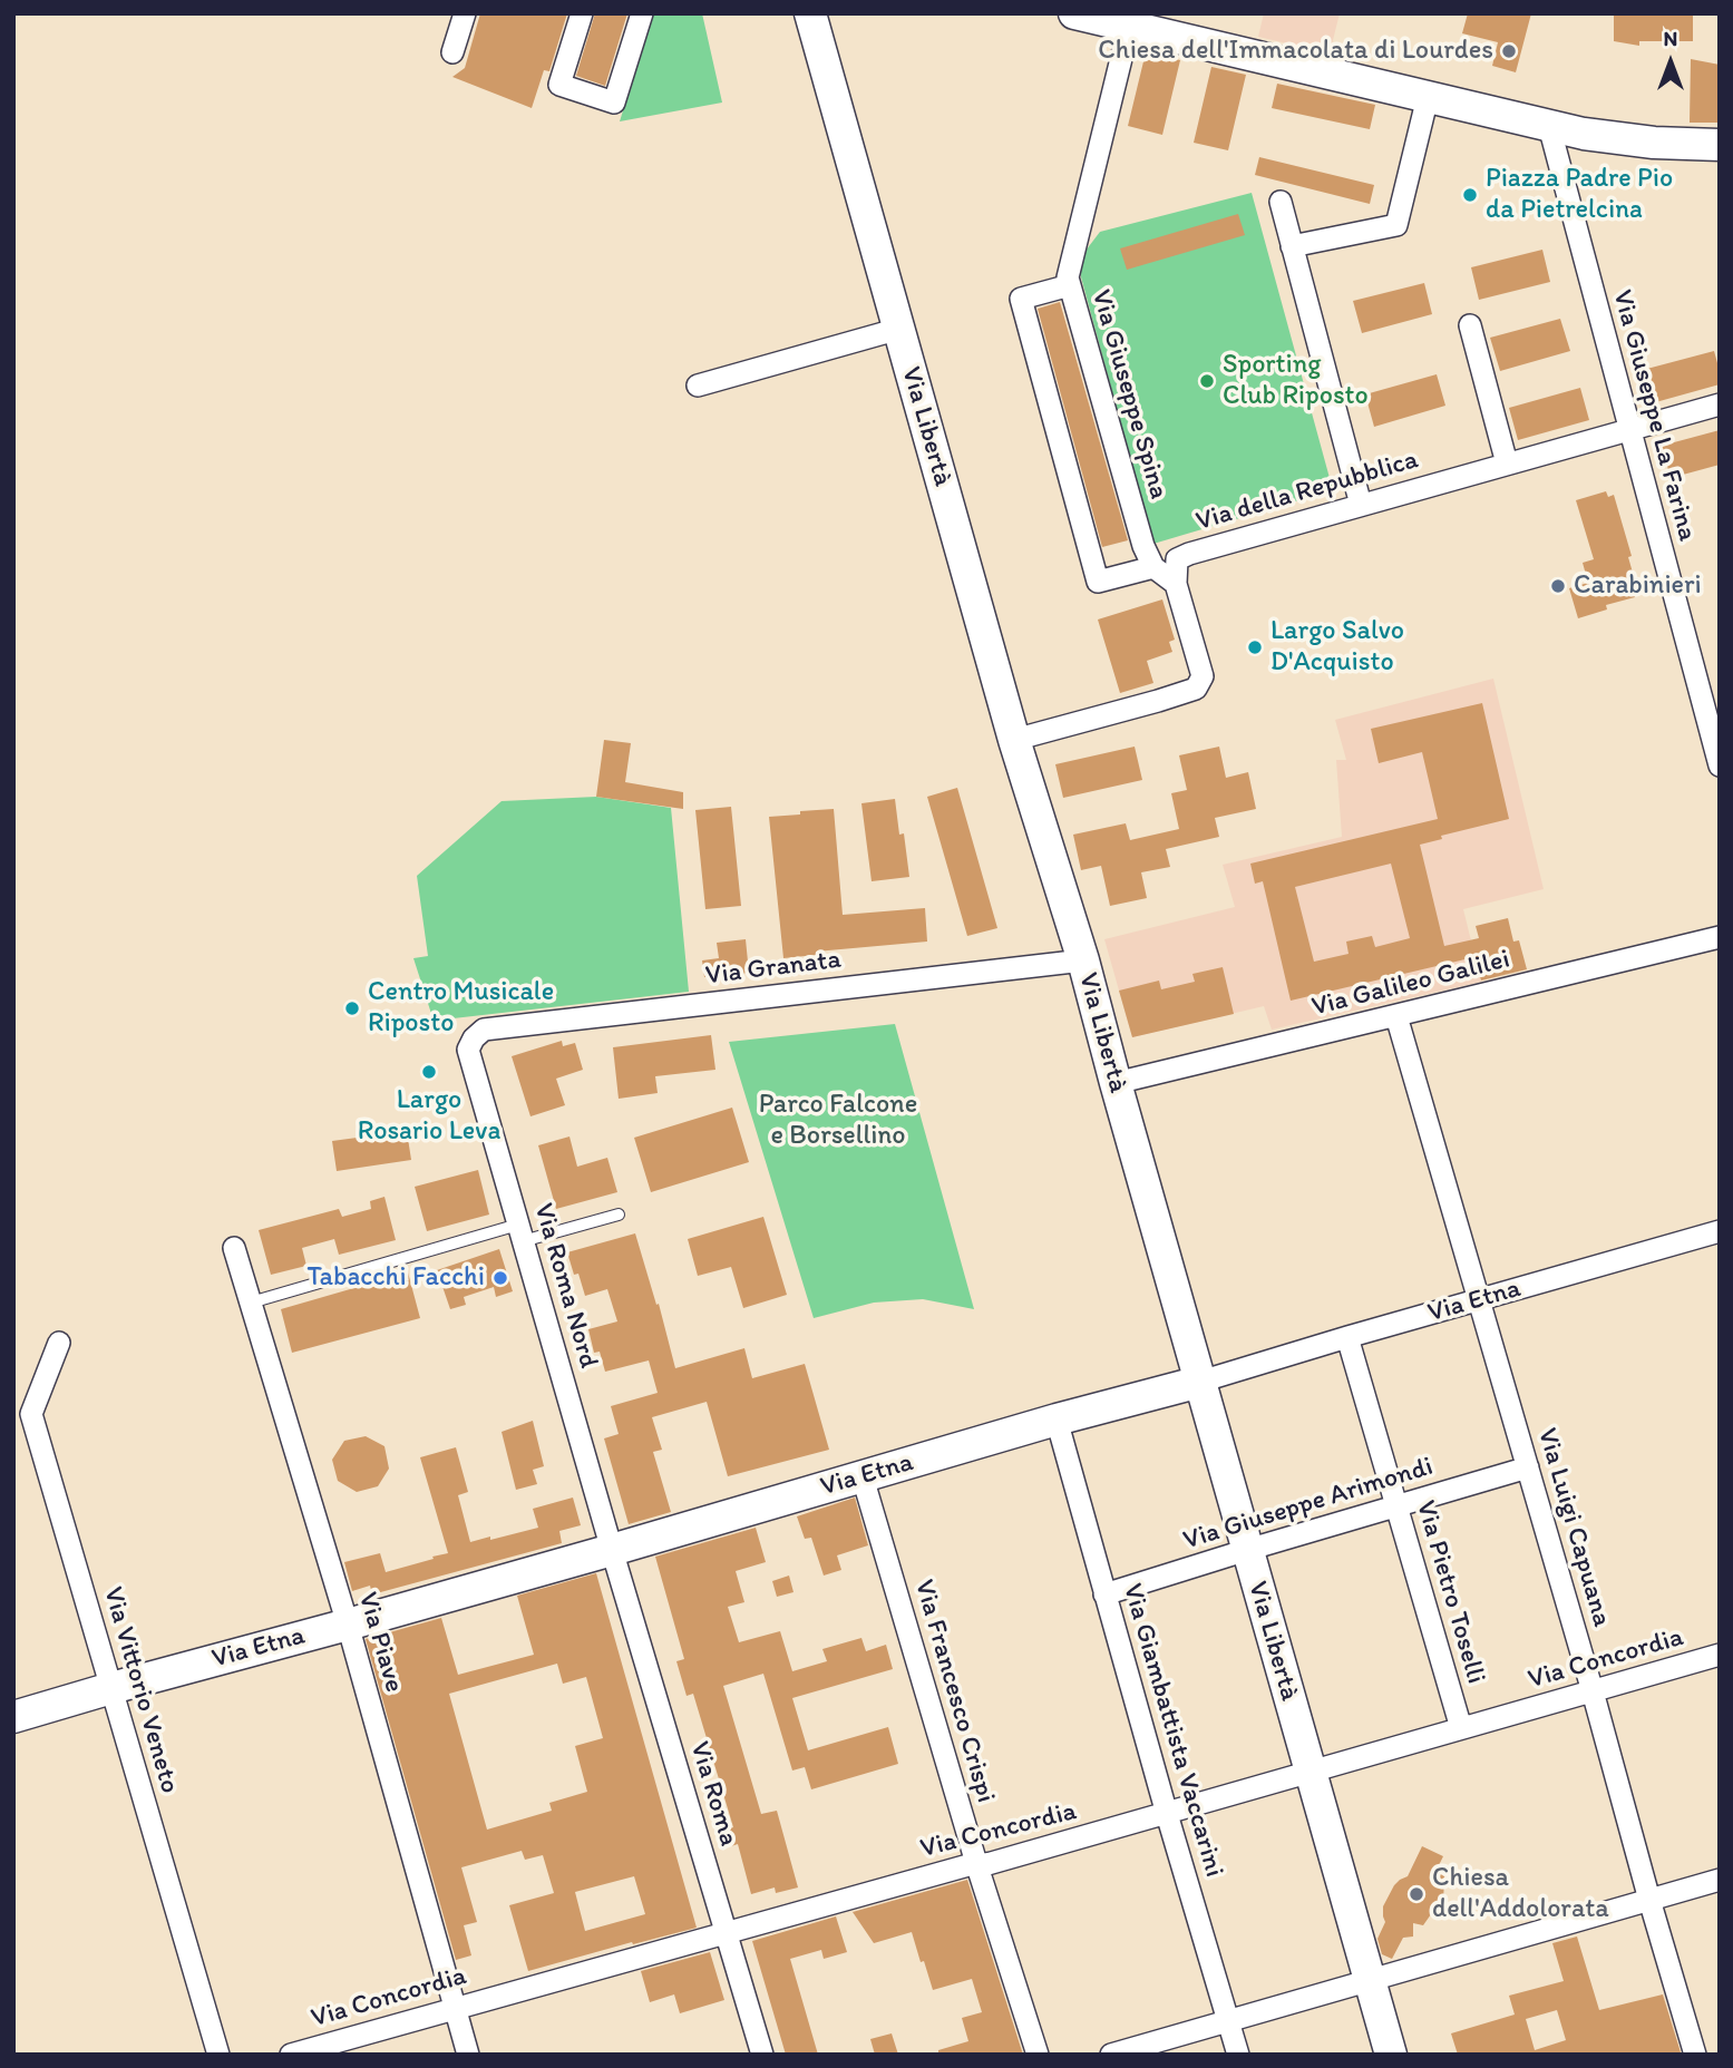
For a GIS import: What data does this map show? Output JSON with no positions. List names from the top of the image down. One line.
{"streets":{"street":["Via Giuseppe Spina","Via Giuseppe La Farina","Via Libertà","Via della Repubblica","Via Granata","Via Galileo Galilei","Via Roma Nord","Via Etna","Via Giuseppe Arimondi","Via Luigi Capuana","Via Pietro Toselli","Via Piave","Via Concordia","Via Vittorio Veneto","Via Francesco Crispi","Via Giambattista Vaccarini","Via Roma"]},"crossings":[["Via Giuseppe La Farina","Via della Repubblica"],["Via Libertà","Via Granata"],["Via Libertà","Via Galileo Galilei"],["Via Libertà","Via Etna"],["Via Libertà","Via Giuseppe Arimondi"],["Via Libertà","Via Concordia"],["Via Granata","Via Roma Nord"],["Via Galileo Galilei","Via Luigi Capuana"],["Via Roma Nord","Via Etna"],["Via Roma Nord","Via Roma"],["Via Etna","Via Luigi Capuana"],["Via Etna","Via Pietro Toselli"],["Via Etna","Via Piave"],["Via Etna","Via Vittorio Veneto"],["Via Etna","Via Francesco Crispi"],["Via Etna","Via Giambattista Vaccarini"],["Via Etna","Via Roma"],["Via Giuseppe Arimondi","Via Luigi Capuana"],["Via Giuseppe Arimondi","Via Pietro Toselli"],["Via Giuseppe Arimondi","Via Giambattista Vaccarini"],["Via Luigi Capuana","Via Concordia"],["Via Pietro Toselli","Via Concordia"],["Via Piave","Via Concordia"],["Via Concordia","Via Francesco Crispi"],["Via Concordia","Via Giambattista Vaccarini"],["Via Concordia","Via Roma"]],"parks":["Parco Falcone e Borsellino"],"places":["Chiesa dell'Immacolata di Lourdes","Piazza Padre Pio da Pietrelcina","Sporting Club Riposto","Carabinieri","Largo Salvo D'Acquisto","Centro Musicale Riposto","Largo Rosario Leva","Tabacchi Facchi","Chiesa dell'Addolorata"],"north":"top"}
